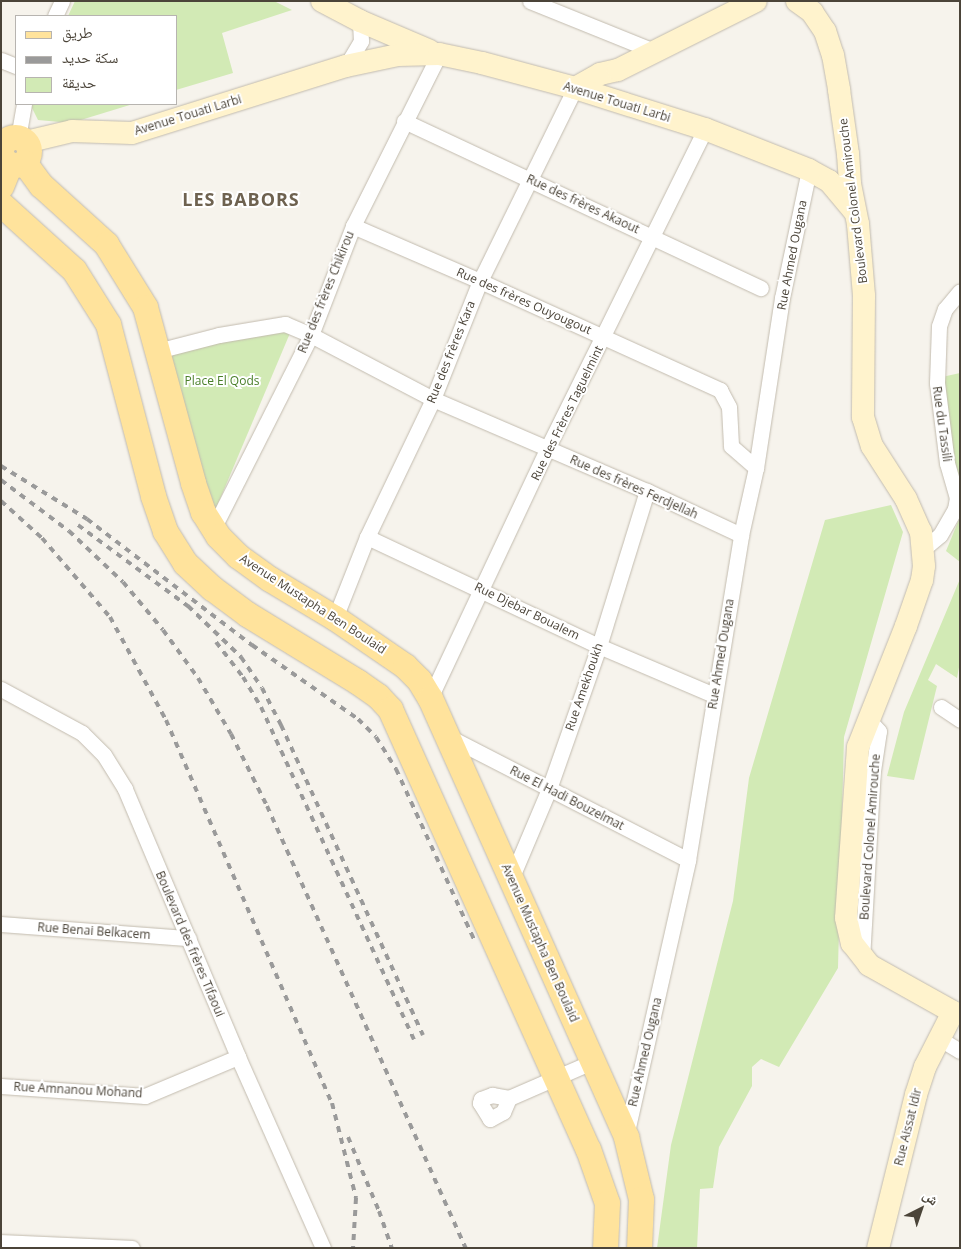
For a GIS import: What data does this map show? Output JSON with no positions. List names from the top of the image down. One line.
{"streets":{"main road":["Avenue Touati Larbi","Boulevard Colonel Amirouche","Avenue Mustapha Ben Boulaid","Rue Aissat Idir"],"street":["Rue des frères Akaout","Rue Ahmed Ougana","Rue des frères Chikirou","Rue des frères Ouyougout","Rue des frères Kara","Rue des Frères Taguelmint","Rue du Tassili","Rue des frères Ferdjellah","Rue Djebar Boualem","Rue Amekhoukh","Rue El Hadi Bouzelmat","Rue Benai Belkacem","Boulevard des frères Tifaoui","Rue Amnanou Mohand"]},"crossings":[["Avenue Touati Larbi","Boulevard Colonel Amirouche"],["Avenue Touati Larbi","Rue Ahmed Ougana"],["Avenue Touati Larbi","Rue des frères Chikirou"],["Avenue Touati Larbi","Rue des frères Kara"],["Avenue Touati Larbi","Rue des Frères Taguelmint"],["Avenue Touati Larbi","Avenue Mustapha Ben Boulaid"],["Boulevard Colonel Amirouche","Rue du Tassili"],["Boulevard Colonel Amirouche","Rue Aissat Idir"],["Rue des frères Akaout","Rue des frères Chikirou"],["Rue des frères Akaout","Rue des frères Kara"],["Rue des frères Akaout","Rue des Frères Taguelmint"],["Rue Ahmed Ougana","Rue des frères Ouyougout"],["Rue Ahmed Ougana","Rue des frères Ferdjellah"],["Rue Ahmed Ougana","Avenue Mustapha Ben Boulaid"],["Rue Ahmed Ougana","Rue Djebar Boualem"],["Rue Ahmed Ougana","Rue El Hadi Bouzelmat"],["Rue des frères Chikirou","Rue des frères Ouyougout"],["Rue des frères Chikirou","Rue des frères Ferdjellah"],["Rue des frères Chikirou","Avenue Mustapha Ben Boulaid"],["Rue des frères Ouyougout","Rue des frères Kara"],["Rue des frères Ouyougout","Rue des Frères Taguelmint"],["Rue des frères Kara","Rue des frères Ferdjellah"],["Rue des frères Kara","Avenue Mustapha Ben Boulaid"],["Rue des frères Kara","Rue Djebar Boualem"],["Rue des Frères Taguelmint","Rue des frères Ferdjellah"],["Rue des Frères Taguelmint","Avenue Mustapha Ben Boulaid"],["Rue des Frères Taguelmint","Rue Djebar Boualem"],["Rue des frères Ferdjellah","Avenue Mustapha Ben Boulaid"],["Rue des frères Ferdjellah","Rue Amekhoukh"],["Avenue Mustapha Ben Boulaid","Rue Amekhoukh"],["Avenue Mustapha Ben Boulaid","Rue El Hadi Bouzelmat"],["Rue Djebar Boualem","Rue Amekhoukh"],["Rue Amekhoukh","Rue El Hadi Bouzelmat"],["Rue Benai Belkacem","Boulevard des frères Tifaoui"],["Boulevard des frères Tifaoui","Rue Amnanou Mohand"]],"districts":["LES BABORS"],"parks":["Place El Qods"],"legend":["طريق","سكة حديد","حديقة"],"north":"top right"}
